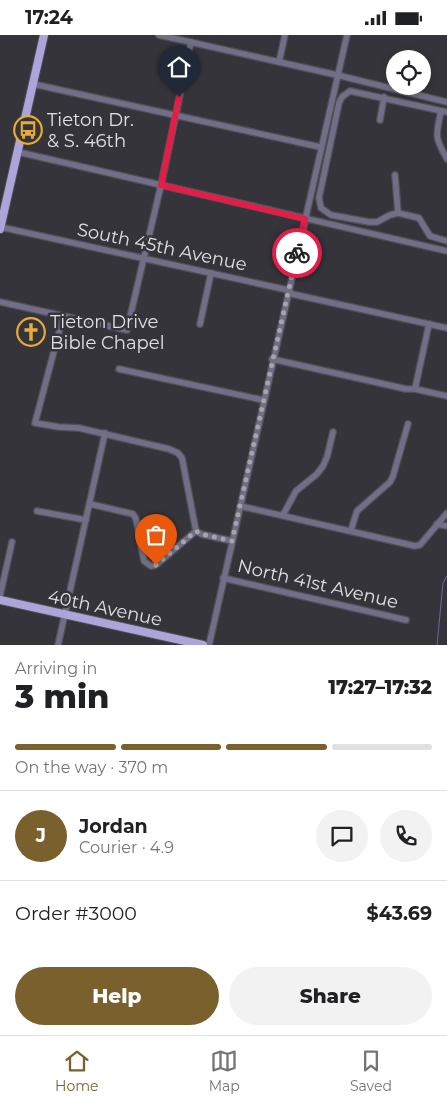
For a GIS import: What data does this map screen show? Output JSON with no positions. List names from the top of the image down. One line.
{"streets":{"main road":["40th Avenue"],"street":["South 45th Avenue","North 41st Avenue"]},"places":{"bus stop":["Tieton Dr. & S. 46th"],"church":["Tieton Drive Bible Chapel"]},"page":{"status":"17:24","heading":["3 min","Arriving in","17:27–17:32"],"panel":["Jordan","Courier · 4.9","Order #3000","$43.69"],"bar":"On the way · 370 m","round":"J","buttons":["Help","Share"],"tabs":["Home","Map","Saved"]}}
